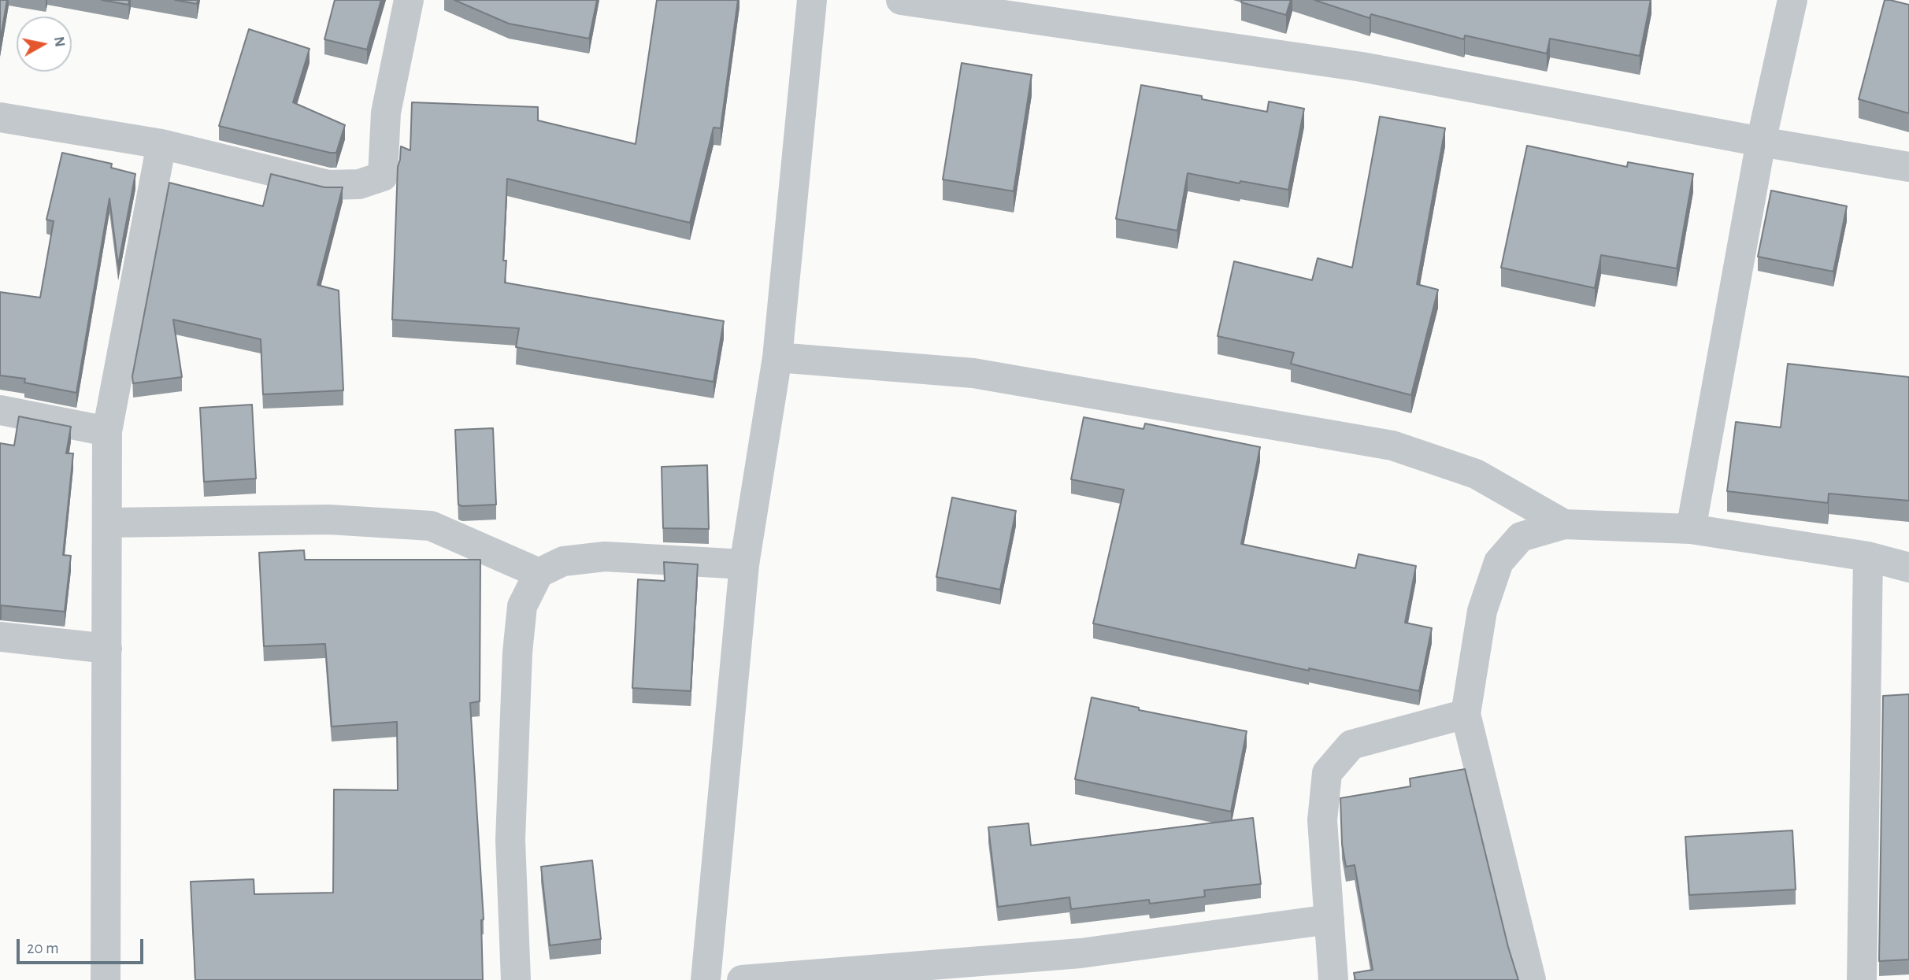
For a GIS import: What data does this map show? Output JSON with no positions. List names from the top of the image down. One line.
{"scale_bar":"20 m","north":"right"}
